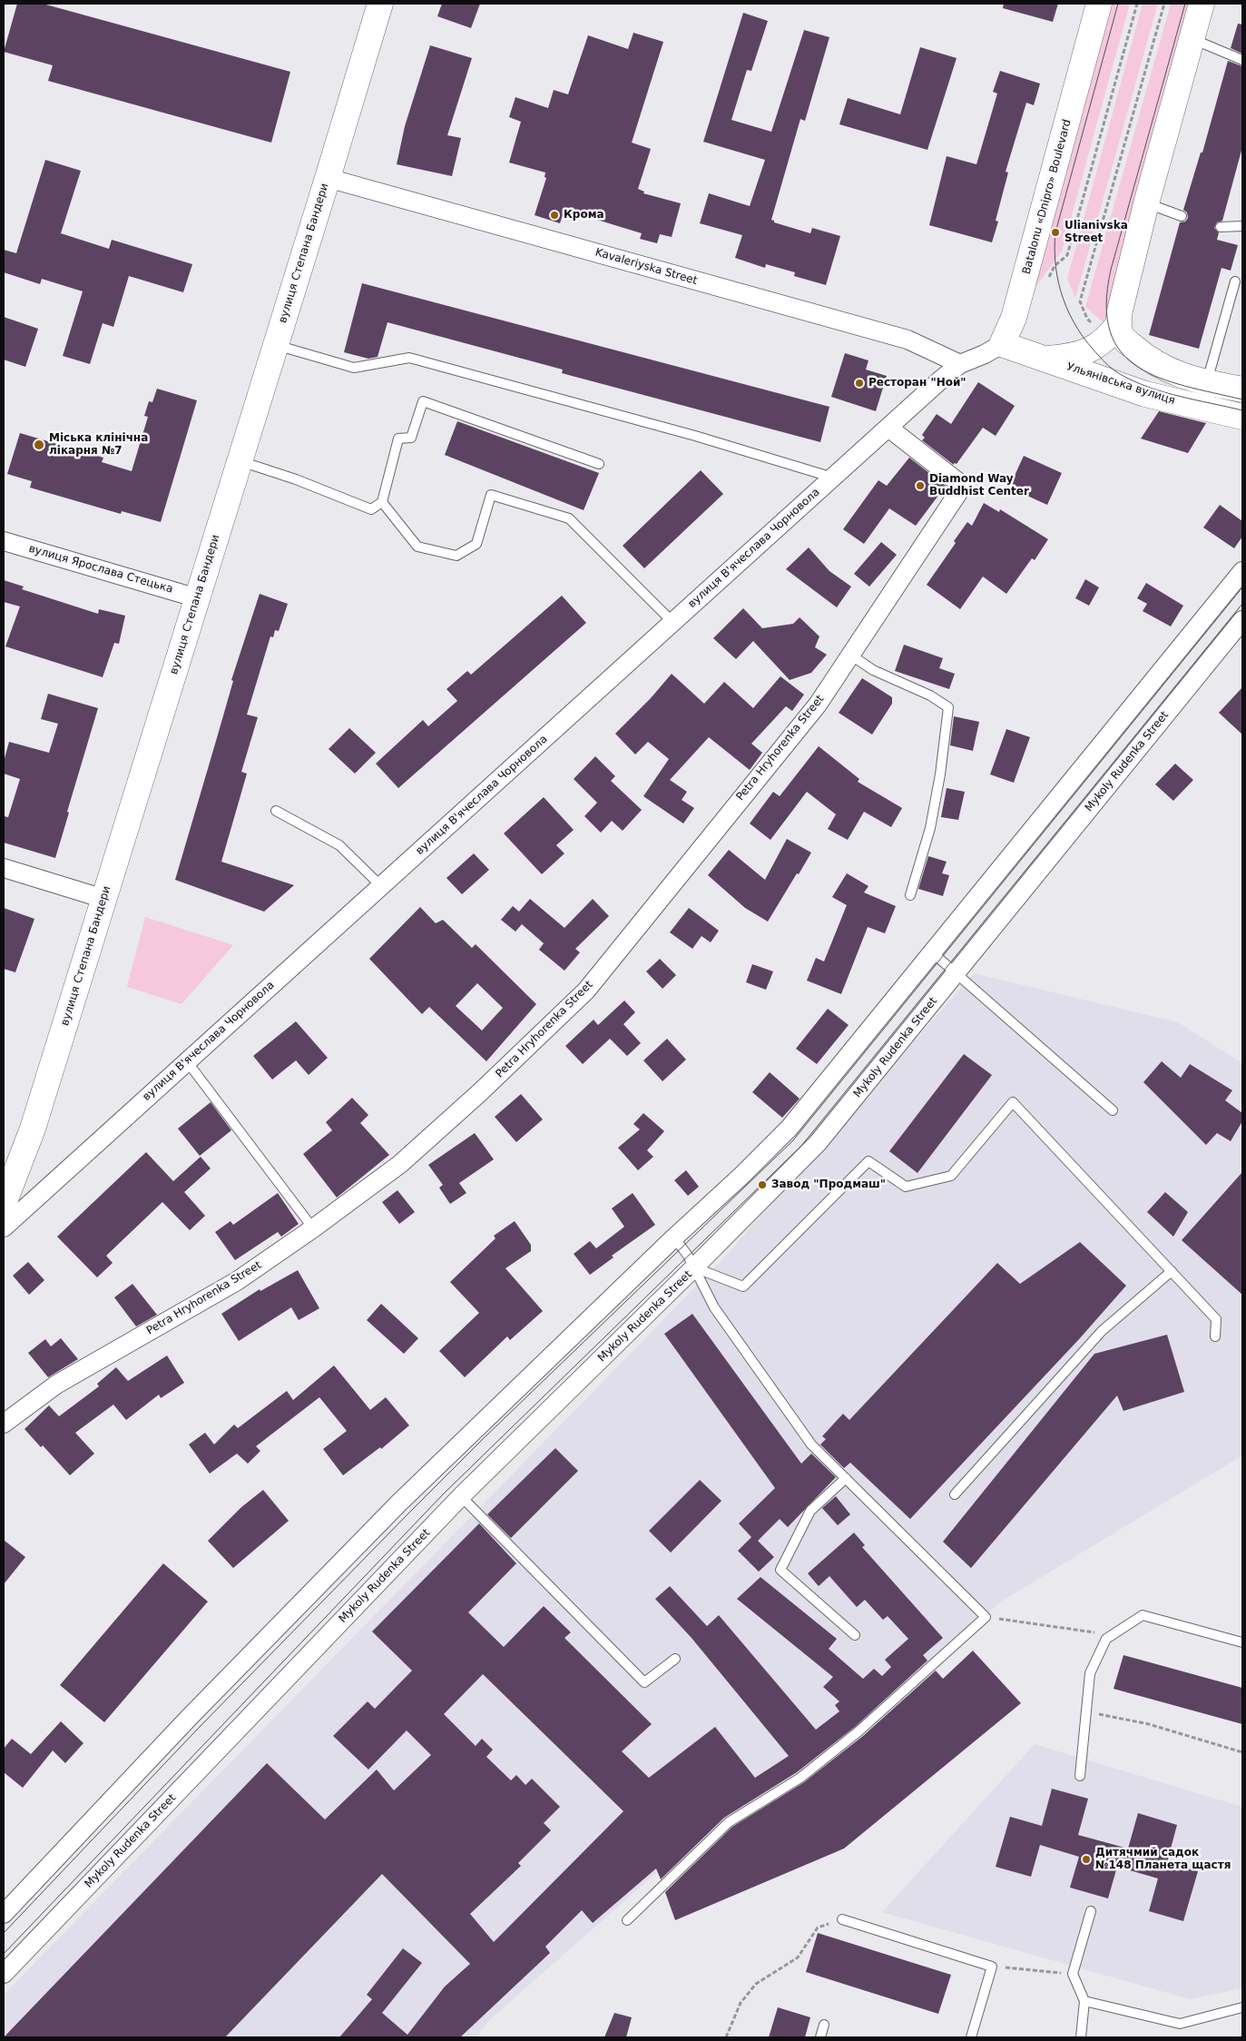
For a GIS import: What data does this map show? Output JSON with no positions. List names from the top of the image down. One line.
{"streets":{"street":["Batalonu «Dnipro» Boulevard","вулиця Степана Бандери","Kavaleriyska Street","Ульянівська вулиця","вулиця В'ячеслава Чорновола","вулиця Ярослава Стецька","Petra Hryhorenka Street","Mykoly Rudenka Street"]},"crossings":[["Batalonu «Dnipro» Boulevard","Ульянівська вулиця"],["вулиця Степана Бандери","Kavaleriyska Street"],["вулиця Степана Бандери","вулиця Ярослава Стецька"],["Kavaleriyska Street","вулиця В'ячеслава Чорновола"],["вулиця В'ячеслава Чорновола","Petra Hryhorenka Street"]],"places":["Крома","Ulianivska Street","Ресторан \"Ной\"","Міська клінічна лікарня №7","Diamond Way Buddhist Center","Завод \"Продмаш\"","Дитячмий садок №148 Планета щастя"]}
